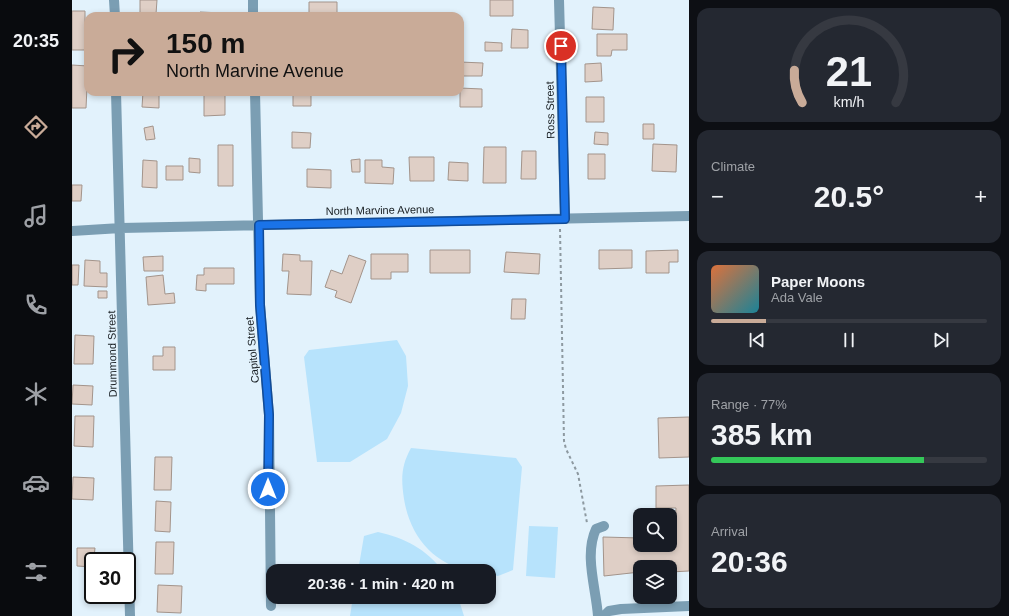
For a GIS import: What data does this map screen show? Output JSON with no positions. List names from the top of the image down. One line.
{"streets":{"street":["Ross Street","North Marvine Avenue","Capitol Street","Drummond Street"]},"crossings":[["Ross Street","North Marvine Avenue"],["North Marvine Avenue","Capitol Street"],["North Marvine Avenue","Drummond Street"]],"page":{"tabs":"20:35","turn":["150 m","North Marvine Avenue"],"tile":["Climate",["Range · 77%","385 km"],["Arrival","20:36"]],"heat":["−","20.5°","+"],"song":["Paper Moons","Ada Vale"],"limit":"30","trip":"20:36 · 1 min · 420 m","gauge":["21","km/h"]}}
